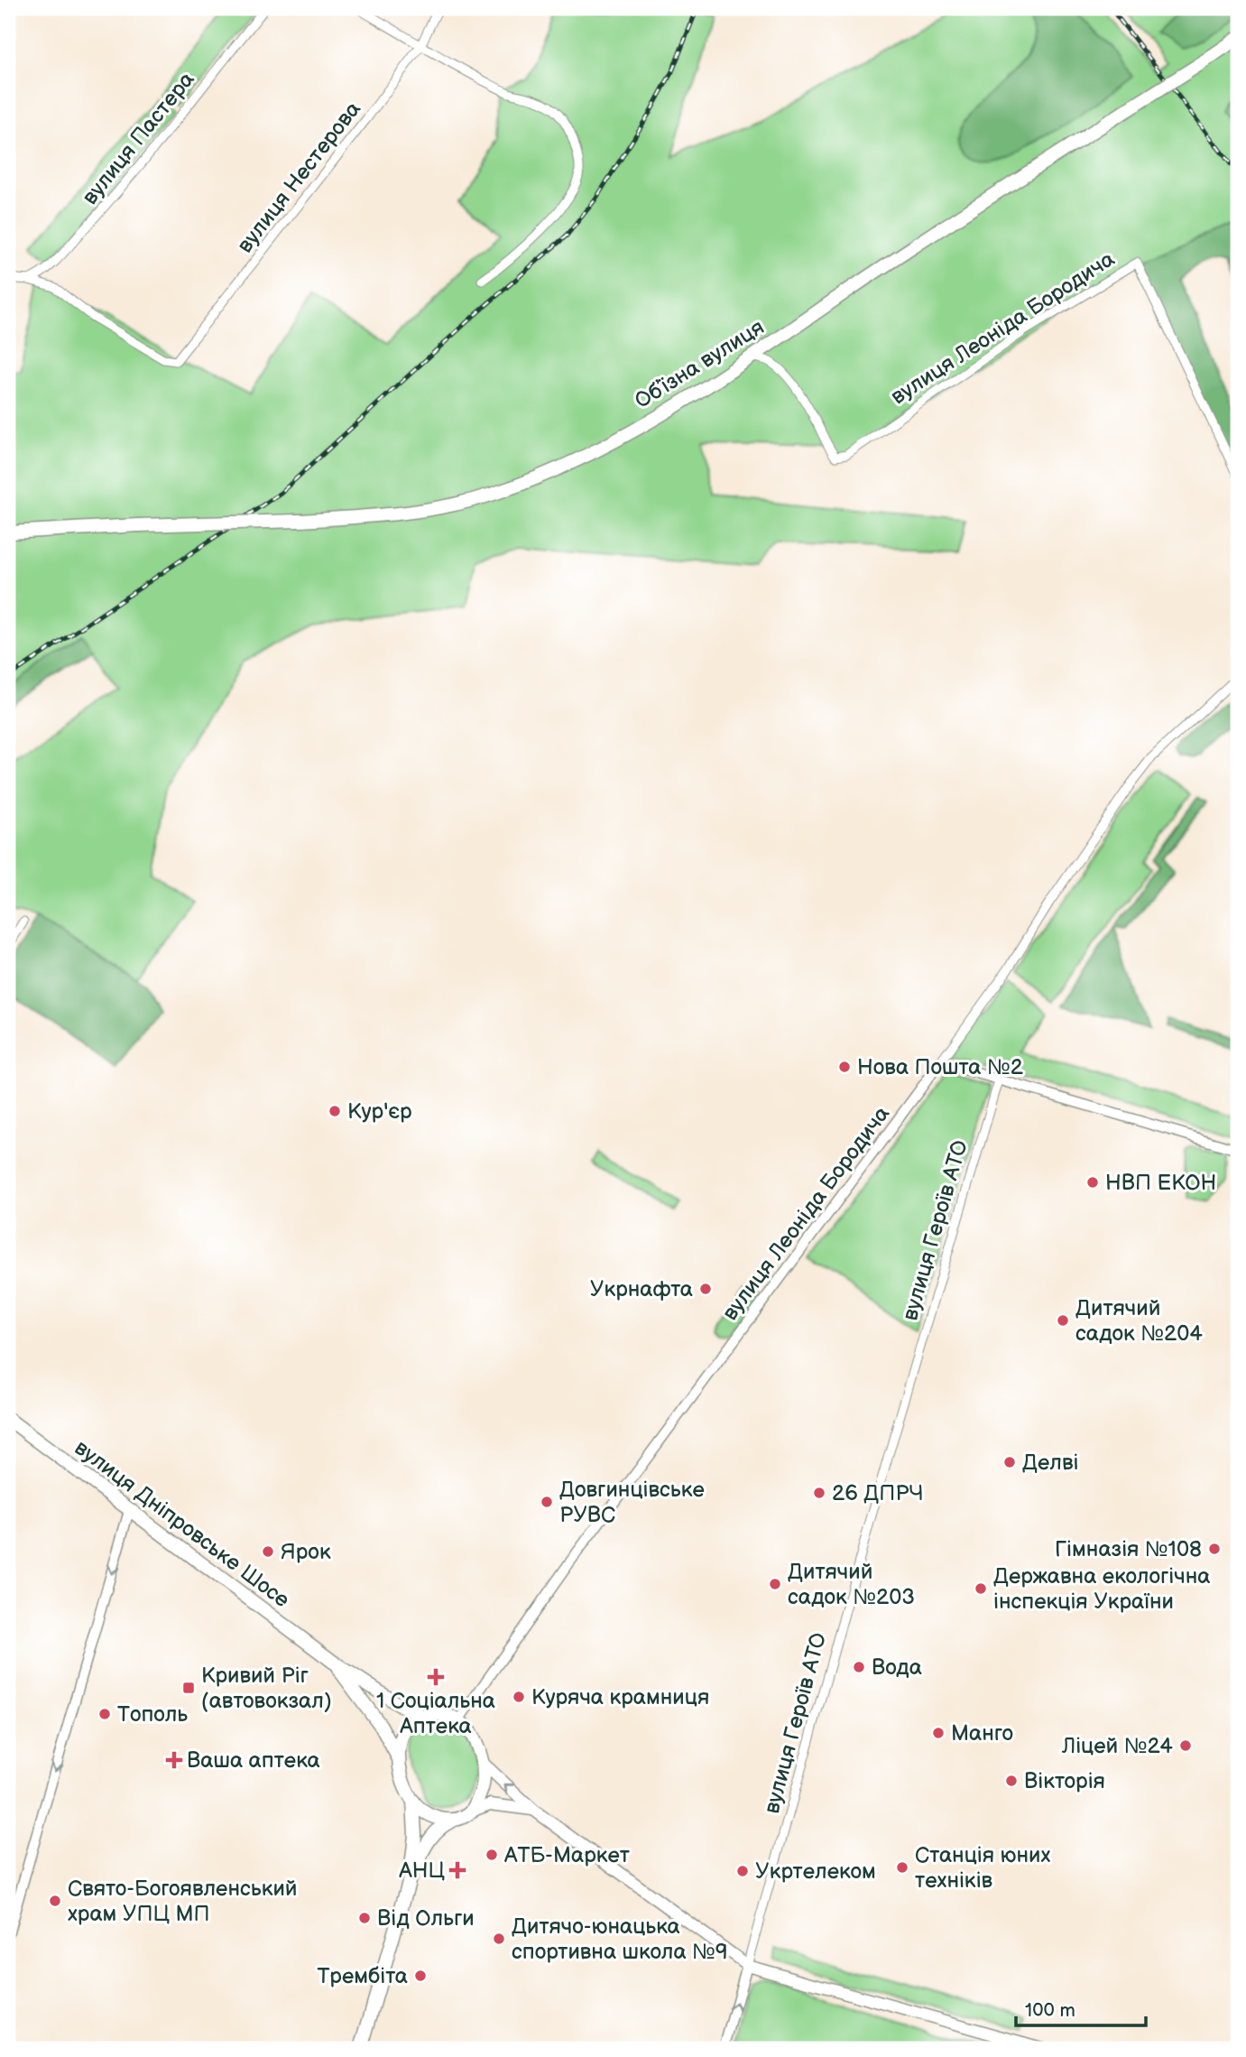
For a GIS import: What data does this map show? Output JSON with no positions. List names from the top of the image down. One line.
{"streets":{"main road":["Обʼїзна вулиця","вулиця Дніпровське Шосе"],"street":["вулиця Пастера","вулиця Нестерова","вулиця Леоніда Бородича","вулиця Героїв АТО"]},"crossings":[["вулиця Пастера","вулиця Нестерова"],["вулиця Леоніда Бородича","Обʼїзна вулиця"]],"places":{"other":["Нова Пошта №2","Кур'єр","НВП ЕКОН","Укрнафта","Дитячий садок №204","Делві","26 ДПРЧ","Довгинцівське РУВС","Гімназія №108","Ярок","Дитячий садок №203","Державна екологічна інспекція України","Вода","Куряча крамниця","Тополь","Манго","Ліцей №24","Вікторія","АТБ-Маркет","Станція юних техніків","Укртелеком","Свято-Богоявленський храм УПЦ МП","Від Ольги","Дитячо-юнацька спортивна школа №9","Трембіта"],"health":["1 Соціальна Аптека","Ваша аптека","АНЦ"],"transit":["Кривий Ріг (автовокзал)"]},"scale_bar":"100 m"}
